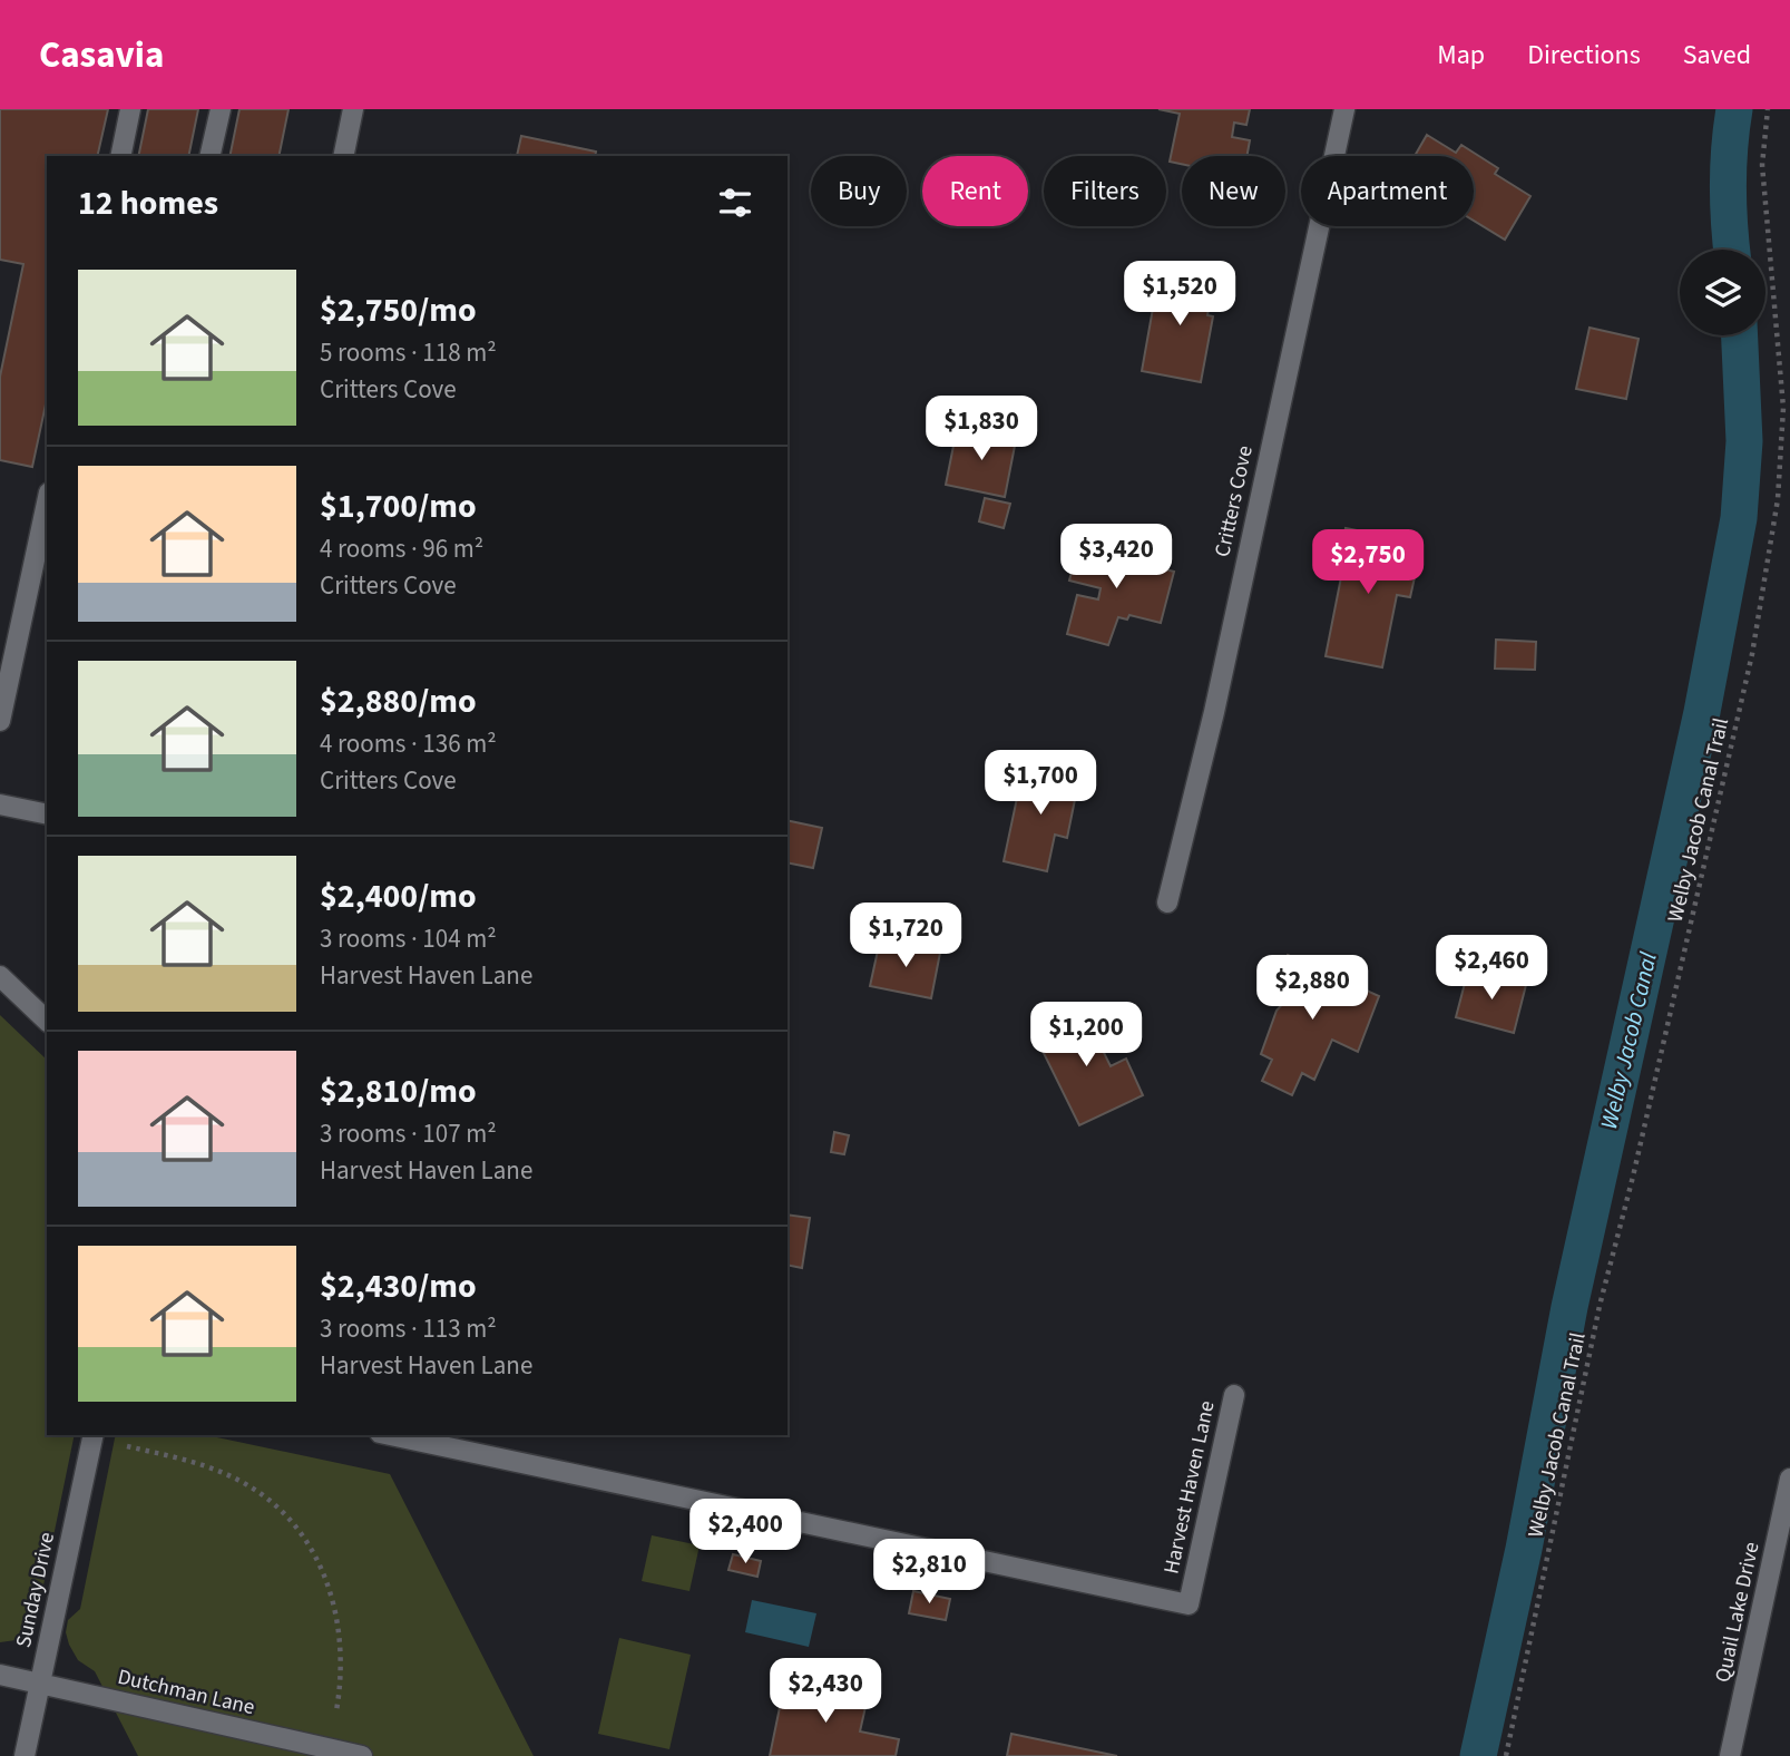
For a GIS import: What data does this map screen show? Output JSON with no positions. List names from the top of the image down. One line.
{"streets":{"street":["Critters Cove","Harvest Haven Lane","Sunday Drive","Quail Lake Drive","Dutchman Lane"],"path":["Welby Jacob Canal Trail"]},"crossings":[["Sunday Drive","Dutchman Lane"]],"water":["Welby Jacob Canal"],"page":{"header":"Casavia","nav":["Map","Directions","Saved"],"chip":["Buy","Rent","Filters","New","Apartment"],"heading":"12 homes","list":[{"name":"$2,750/mo","note":"5 rooms · 118 m² · Critters Cove"},{"name":"$1,700/mo","note":"4 rooms · 96 m² · Critters Cove"},{"name":"$2,880/mo","note":"4 rooms · 136 m² · Critters Cove"},{"name":"$2,400/mo","note":"3 rooms · 104 m² · Harvest Haven Lane"},{"name":"$2,810/mo","note":"3 rooms · 107 m² · Harvest Haven Lane"},{"name":"$2,430/mo","note":"3 rooms · 113 m² · Harvest Haven Lane"}],"price":["$1,520","$1,830","$3,420","$2,750","$1,700","$1,720","$2,460","$2,880","$1,200","$2,400","$2,810","$2,430"]}}
